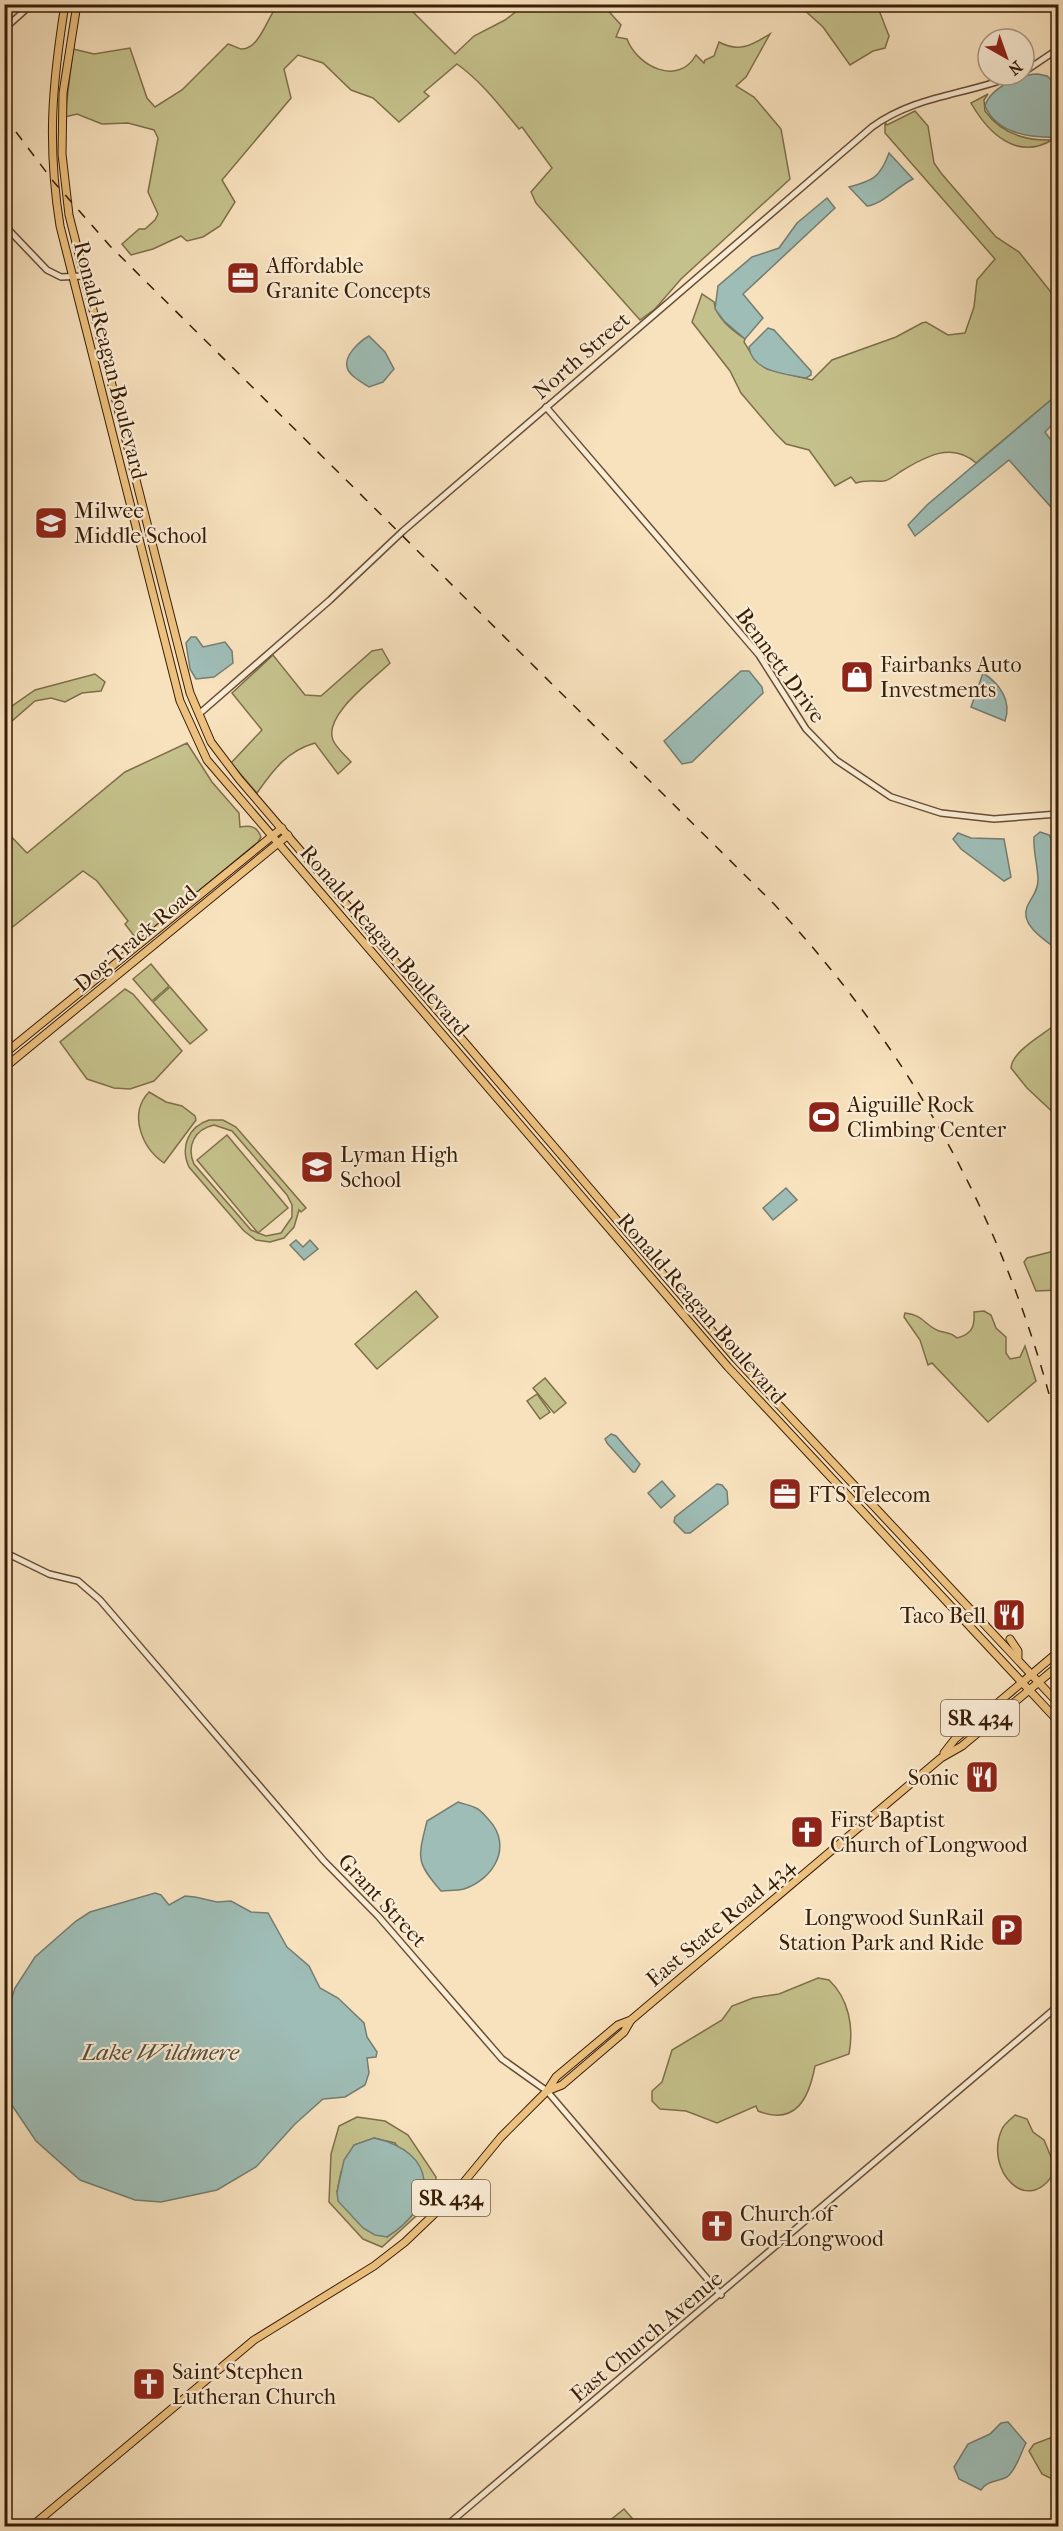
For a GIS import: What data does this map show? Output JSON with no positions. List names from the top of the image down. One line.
{"streets":{"main road":["Ronald Reagan Boulevard","Dog Track Road","SR 434","East State Road 434"],"street":["North Street","Bennett Drive","Grant Street","East Church Avenue"]},"crossings":[["North Street","Ronald Reagan Boulevard"],["North Street","Bennett Drive"],["Ronald Reagan Boulevard","Dog Track Road"],["Ronald Reagan Boulevard","SR 434"],["Ronald Reagan Boulevard","East State Road 434"],["SR 434","Grant Street"],["SR 434","East State Road 434"],["Grant Street","East State Road 434"],["Grant Street","East Church Avenue"]],"water":["Lake Wildmere"],"places":{"office":["Affordable Granite Concepts","FTS Telecom"],"school or university":["Milwee Middle School","Lyman High School"],"shop":["Fairbanks Auto Investments"],"sports":["Aiguille Rock Climbing Center"],"restaurant":["Taco Bell","Sonic"],"church":["First Baptist Church of Longwood","Church of God-Longwood","Saint Stephen Lutheran Church"],"parking":["Longwood SunRail Station Park and Ride"]},"north":"bottom right"}
